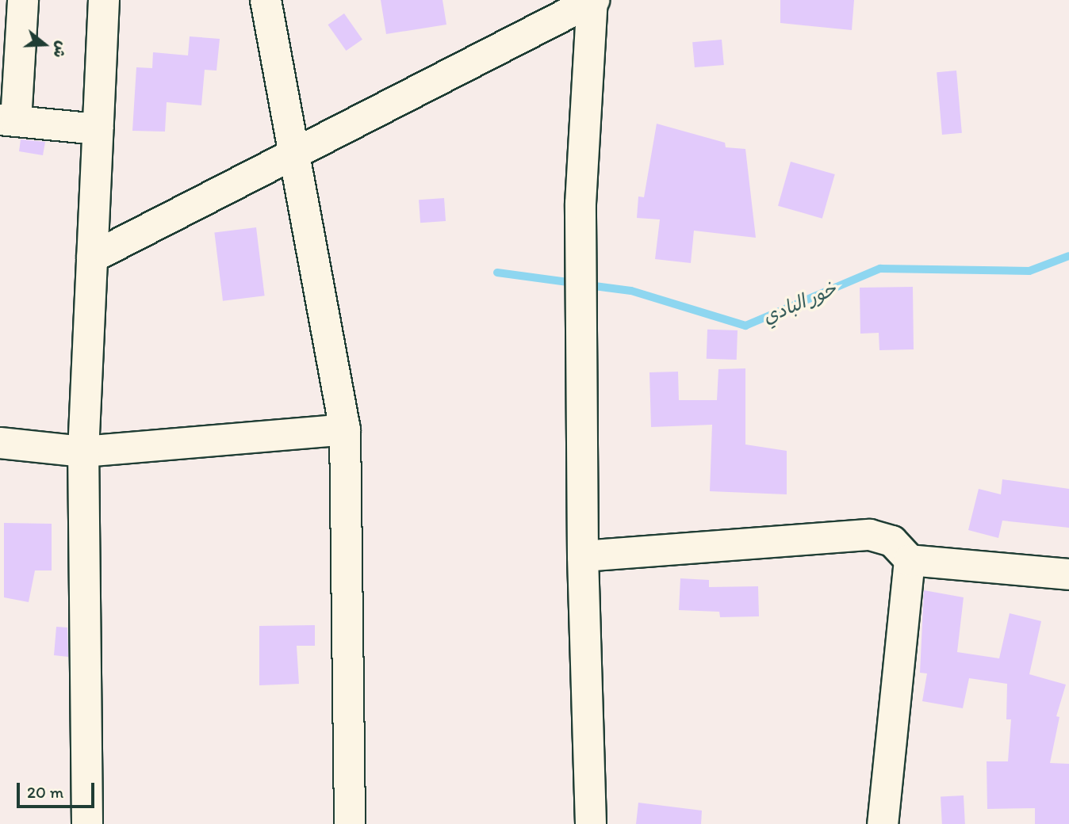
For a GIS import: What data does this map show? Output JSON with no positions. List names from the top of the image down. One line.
{"water":["خور البادي"],"scale_bar":"20 m","north":"right"}
